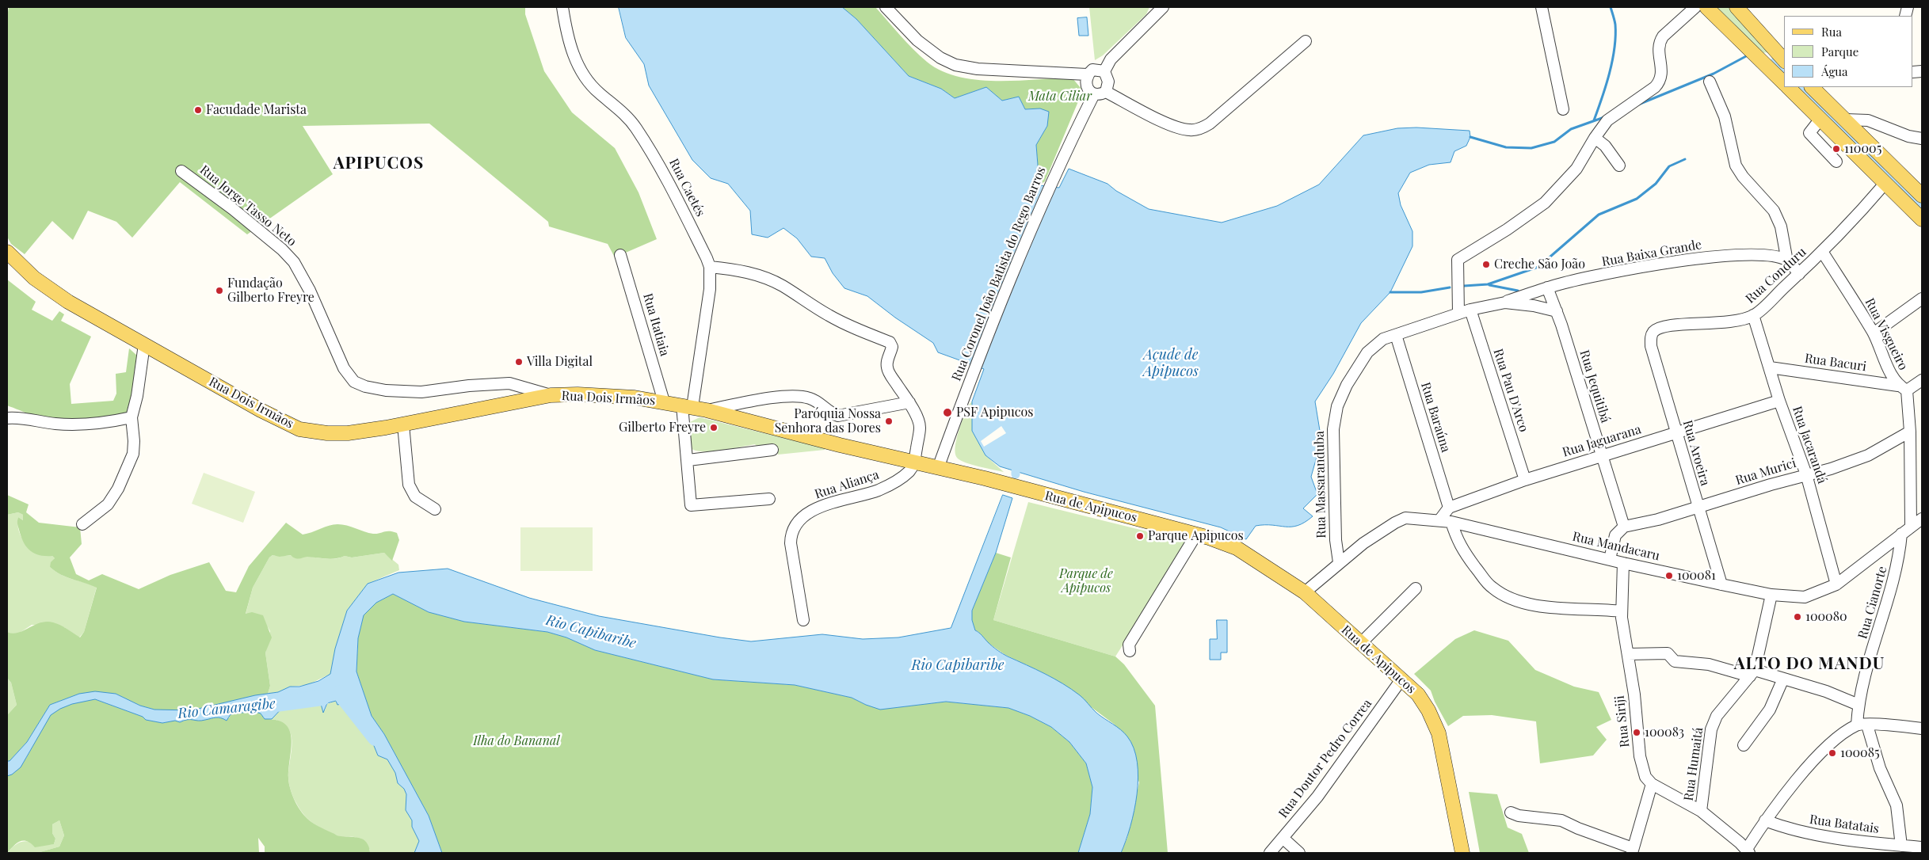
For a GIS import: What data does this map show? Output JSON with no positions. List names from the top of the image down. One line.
{"streets":{"main road":["Rua Dois Irmãos","Rua de Apipucos"],"street":["Rua Caetés","Rua Jorge Tasso Neto","Rua Baixa Grande","Rua Coronel João Batista do Rego Barros","Rua Conduru","Rua Itatiaia","Rua Visgueiro","Rua Bacuri","Rua Jequitibá","Rua Pau D'Arco","Rua Baraúna","Rua Jaguarana","Rua Jacarandá","Rua Aroeira","Rua Murici","Rua Aliança","Rua Massaranduba","Rua Mandacaru","Rua Cianorte","Rua Siriji","Rua Doutor Pedro Correa","Rua Humaitá","Rua Batatais"]},"crossings":[["Rua Caetés","Rua Itatiaia"],["Rua Caetés","Rua Dois Irmãos"],["Rua Caetés","Rua de Apipucos"],["Rua Jorge Tasso Neto","Rua Dois Irmãos"],["Rua Baixa Grande","Rua Jequitibá"],["Rua Baixa Grande","Rua Massaranduba"],["Rua Coronel João Batista do Rego Barros","Rua de Apipucos"],["Rua Conduru","Rua Visgueiro"],["Rua Conduru","Rua Jacarandá"],["Rua Conduru","Rua Aroeira"],["Rua Itatiaia","Rua Dois Irmãos"],["Rua Itatiaia","Rua de Apipucos"],["Rua Visgueiro","Rua Bacuri"],["Rua Visgueiro","Rua Murici"],["Rua Visgueiro","Rua Mandacaru"],["Rua Bacuri","Rua Jacarandá"],["Rua Jequitibá","Rua Jaguarana"],["Rua Jequitibá","Rua Murici"],["Rua Jequitibá","Rua Massaranduba"],["Rua Pau D'Arco","Rua Jaguarana"],["Rua Pau D'Arco","Rua Massaranduba"],["Rua Dois Irmãos","Rua de Apipucos"],["Rua Baraúna","Rua Jaguarana"],["Rua Baraúna","Rua Massaranduba"],["Rua Jaguarana","Rua Jacarandá"],["Rua Jaguarana","Rua Aroeira"],["Rua Jacarandá","Rua Murici"],["Rua Jacarandá","Rua Mandacaru"],["Rua Aroeira","Rua Murici"],["Rua Aroeira","Rua Mandacaru"],["Rua Aliança","Rua de Apipucos"],["Rua Massaranduba","Rua Mandacaru"],["Rua de Apipucos","Rua Doutor Pedro Correa"],["Rua Mandacaru","Rua Cianorte"],["Rua Mandacaru","Rua Siriji"],["Rua Mandacaru","Rua Humaitá"],["Rua Cianorte","Rua Batatais"]],"districts":["APIPUCOS","ALTO DO MANDU"],"water":["Açude de Apipucos","Rio Capibaribe","Rio Camaragibe"],"parks":["Mata Ciliar","Parque de Apipucos","Ilha do Bananal"],"places":["Facudade Marista","110005","Creche São João","Fundação Gilberto Freyre","Villa Digital","PSF Apipucos","Paróquia Nossa Senhora das Dores","Gilberto Freyre","Parque Apipucos","100081","100080","100083","100085"],"legend":["Rua","Parque","Água"]}
